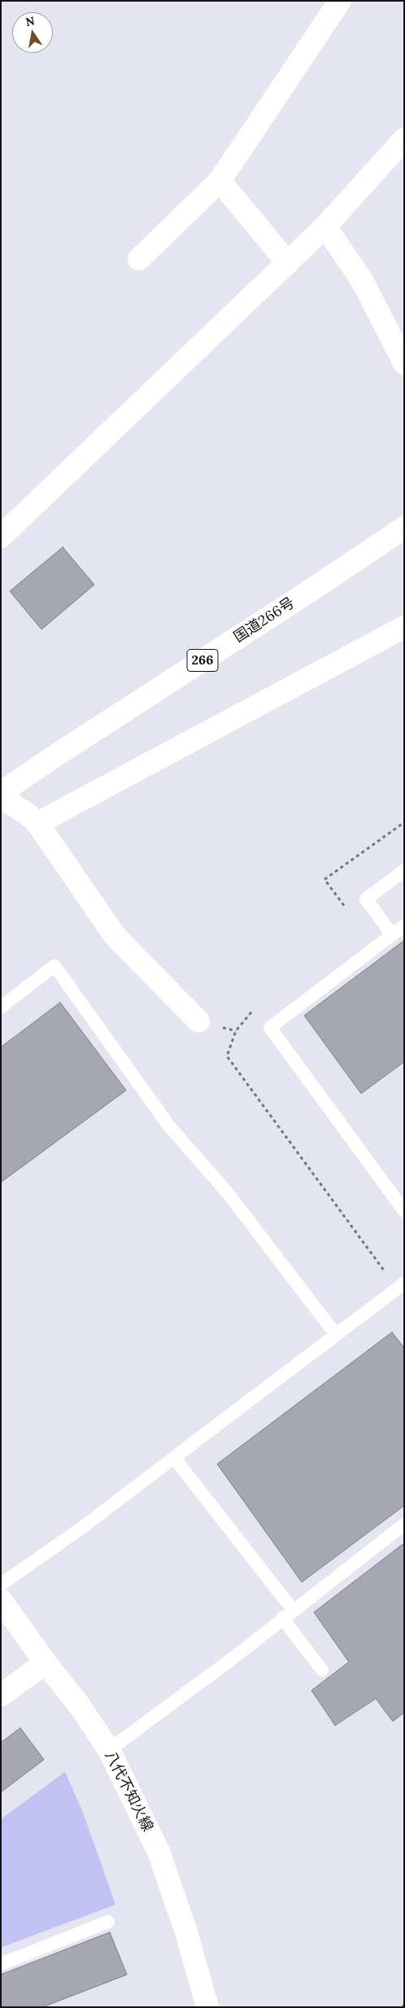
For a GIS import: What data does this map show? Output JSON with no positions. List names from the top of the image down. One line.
{"streets":{"main road":["国道266号","266","八代不知火線"]},"north":"top"}
